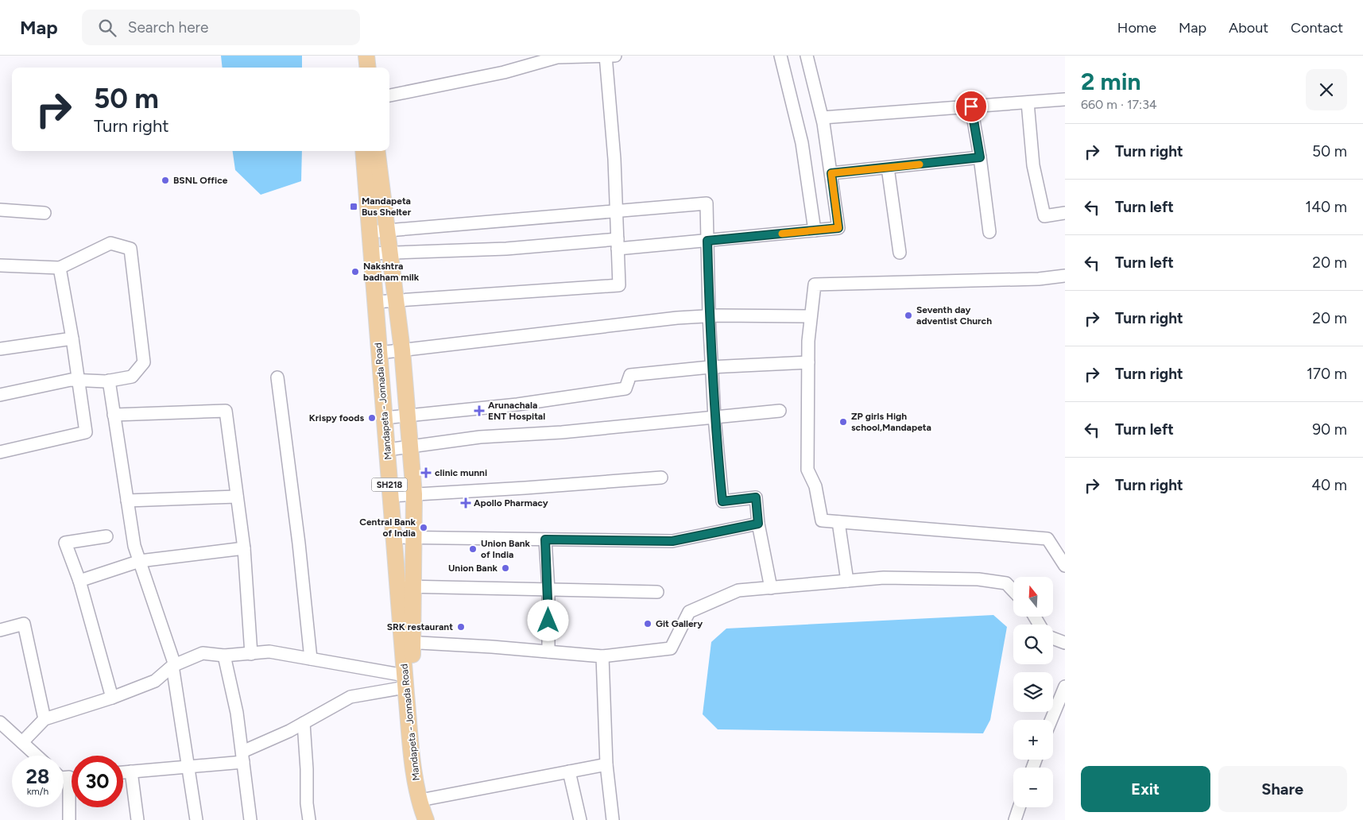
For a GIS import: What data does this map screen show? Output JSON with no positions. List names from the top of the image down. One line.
{"streets":{"main road":["Mandapeta - Jonnada Road","SH218"]},"crossings":[["Mandapeta - Jonnada Road","SH218"]],"places":{"other":["BSNL Office","Nakshtra badham milk","Seventh day adventist Church","Krispy foods","ZP girls High school,Mandapeta","Central Bank of India","Union Bank of India","Union Bank","Git Gallery","SRK restaurant"],"transit":["Mandapeta Bus Shelter"],"health":["Arunachala ENT Hospital","clinic munni","Apollo Pharmacy"]},"north":"top","page":{"header":"Map","search":"Search here","nav":["Home","Map","About","Contact"],"heading":["2 min","660 m · 17:34"],"turn":["50 m","Turn right"],"list":[{"name":"Turn right","value":"50 m"},{"name":"Turn left","value":"140 m"},{"name":"Turn left","value":"20 m"},{"name":"Turn right","value":"20 m"},{"name":"Turn right","value":"170 m"},{"name":"Turn left","value":"90 m"},{"name":"Turn right","value":"40 m"}],"map_buttons":["+","−"],"speed":"28 km/h","limit":"30","buttons":["Exit","Share"]}}
